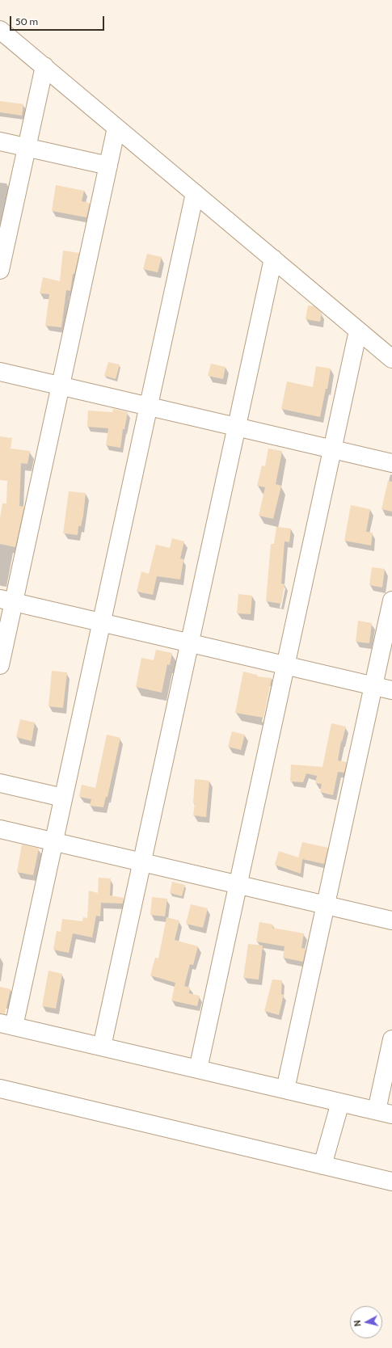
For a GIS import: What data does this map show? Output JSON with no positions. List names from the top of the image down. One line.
{"scale_bar":"50 m","north":"left"}
